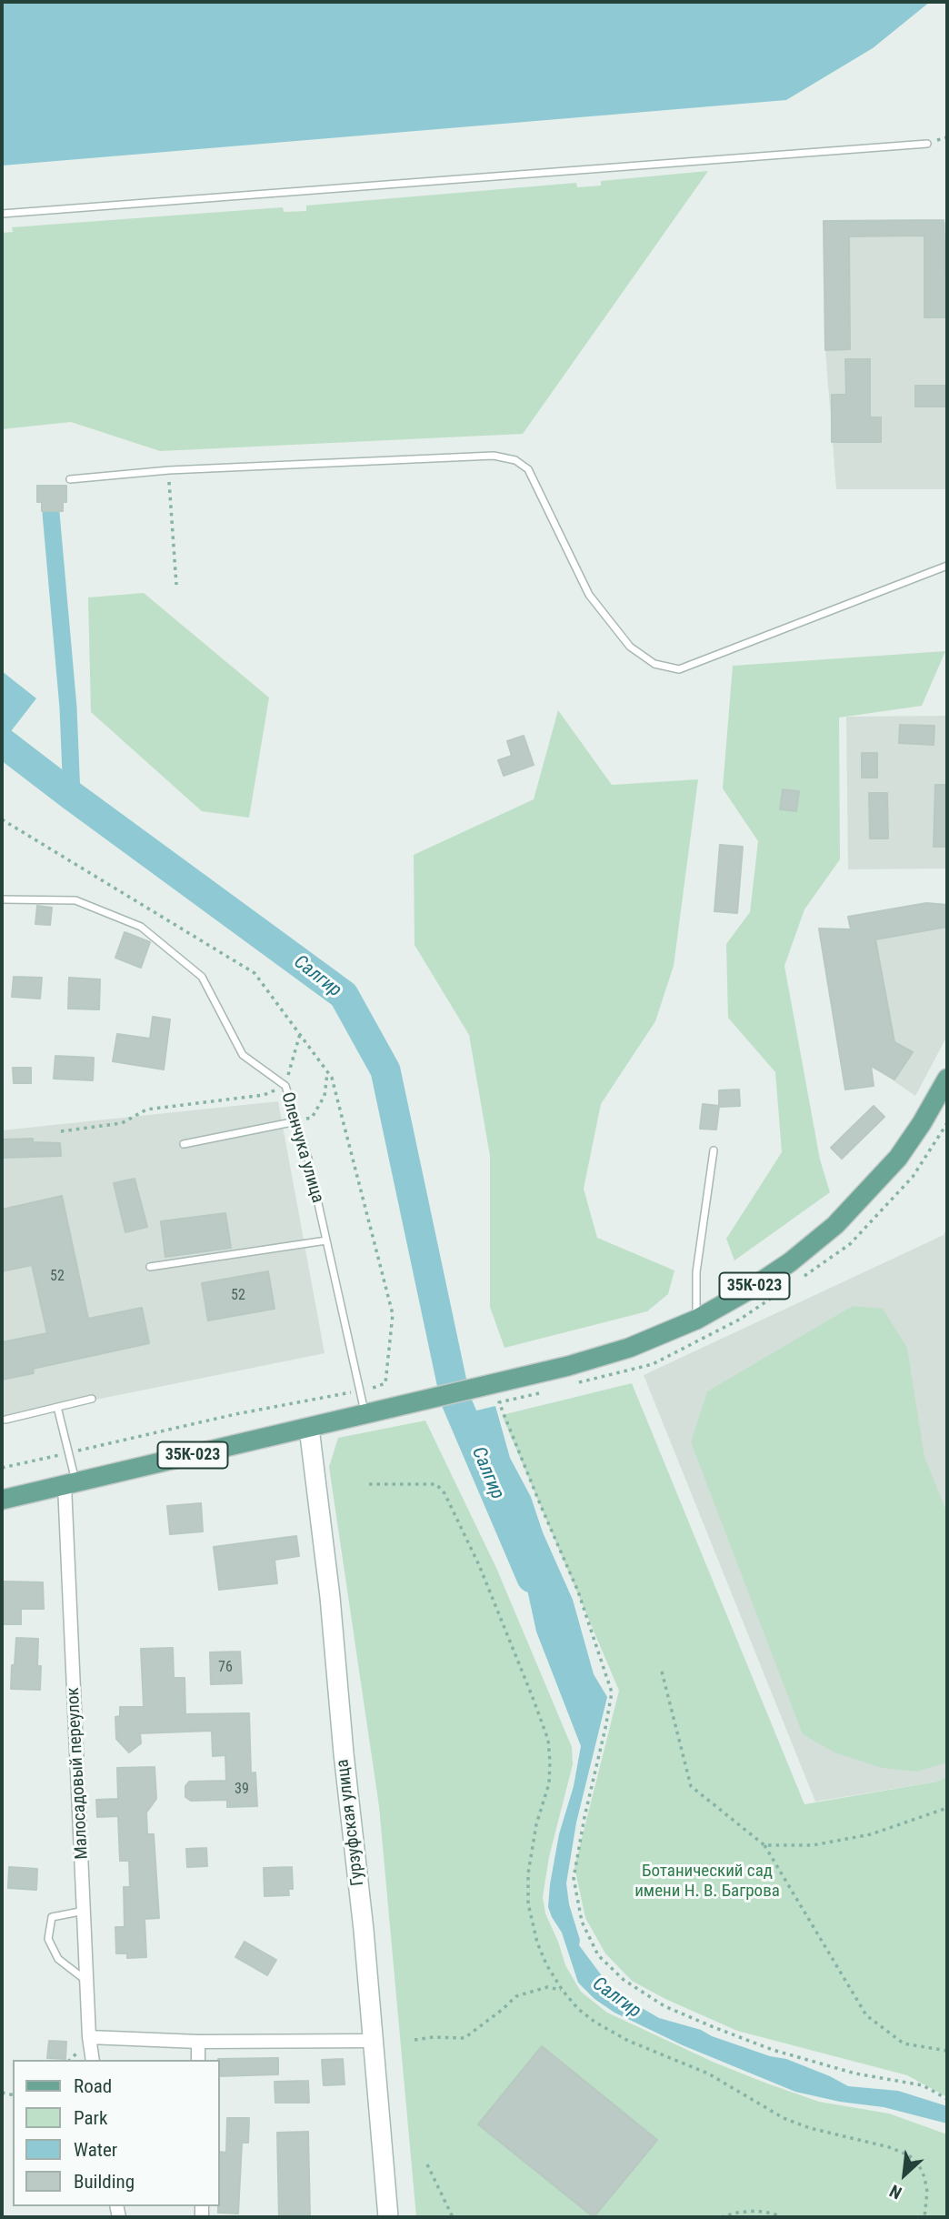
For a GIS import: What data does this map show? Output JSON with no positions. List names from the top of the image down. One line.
{"streets":{"main road":["35К-023","Гурзуфская улица"],"street":["Малосадовый переулок"],"lane":["Оленчука улица"]},"crossings":[["Оленчука улица","35К-023"],["35К-023","Малосадовый переулок"],["35К-023","Гурзуфская улица"]],"water":["Салгир"],"parks":["Ботанический сад имени Н. В. Багрова"],"house_numbers":["52","52","76","39"],"legend":["Road","Park","Water","Building"],"north":"bottom left"}
